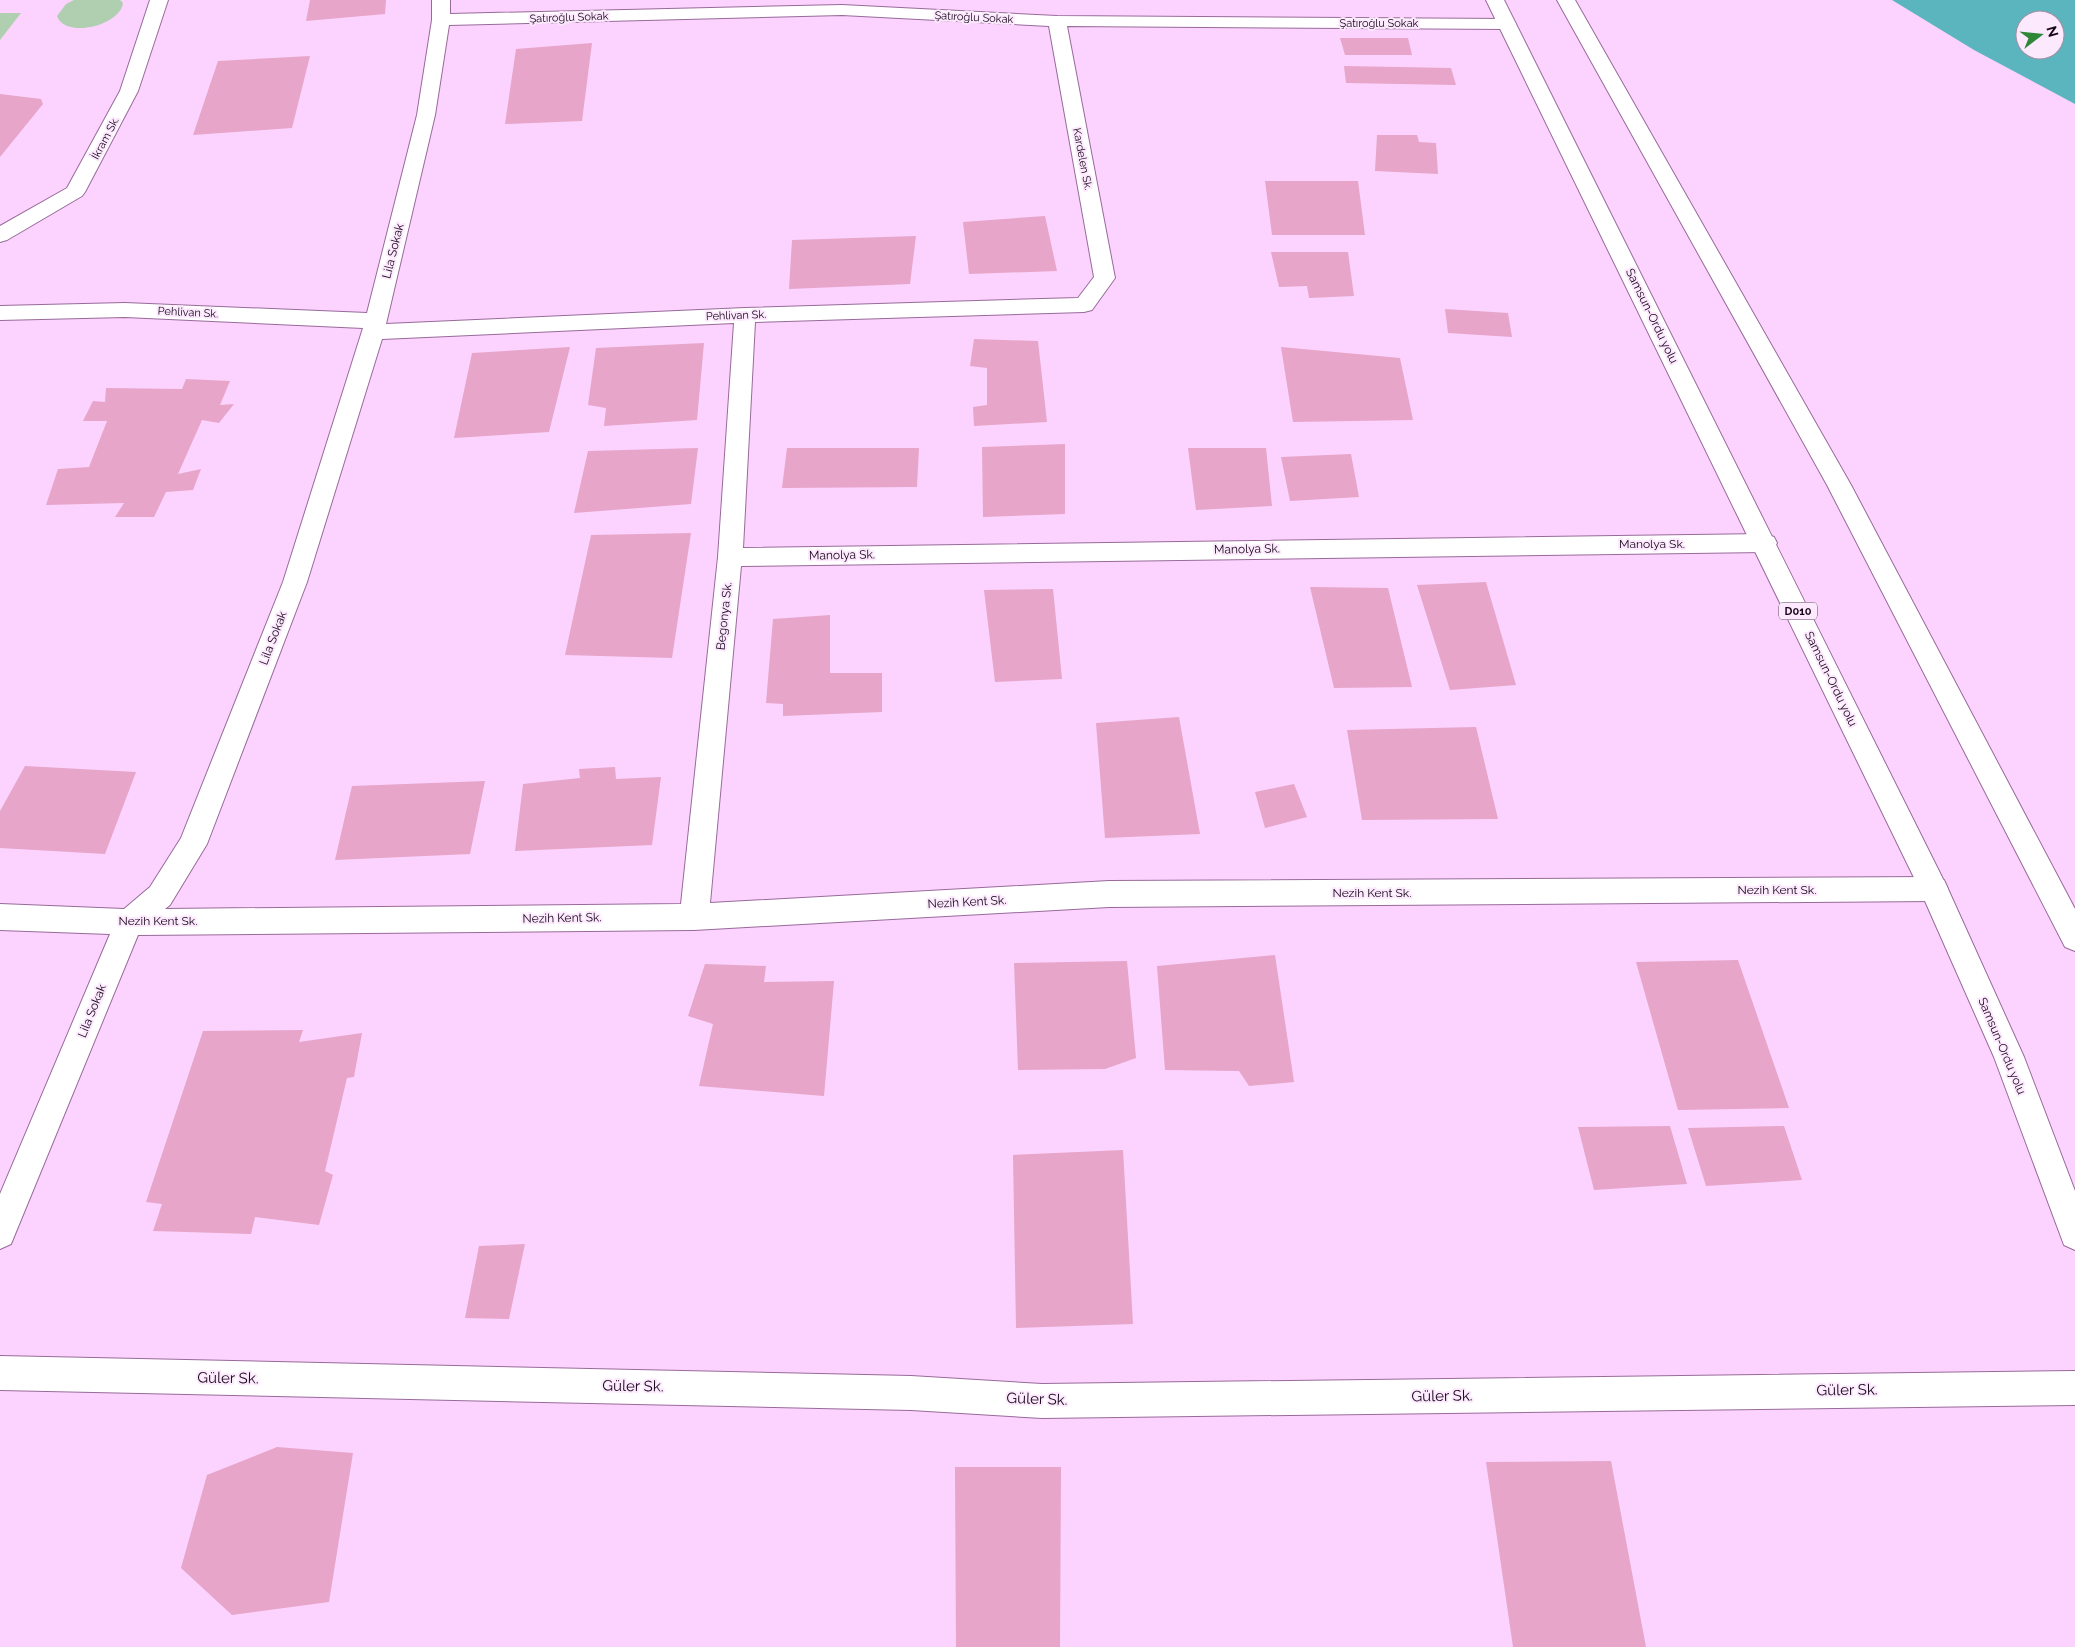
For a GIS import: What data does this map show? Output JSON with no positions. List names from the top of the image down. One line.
{"streets":{"main road":["Şatıroğlu Sokak","İkram Sk.","Kardelen Sk.","Lila Sokak","Pehlivan Sk.","Samsun-Ordu yolu","Manolya Sk.","D010","Begonya Sk.","Nezih Kent Sk.","Güler Sk."]},"crossings":[["Şatıroğlu Sokak","Kardelen Sk."],["Şatıroğlu Sokak","Lila Sokak"],["Şatıroğlu Sokak","Samsun-Ordu yolu"],["Kardelen Sk.","Pehlivan Sk."],["Lila Sokak","Pehlivan Sk."],["Lila Sokak","Nezih Kent Sk."],["Pehlivan Sk.","Begonya Sk."],["Samsun-Ordu yolu","Manolya Sk."],["Samsun-Ordu yolu","Nezih Kent Sk."],["Manolya Sk.","Begonya Sk."],["Begonya Sk.","Nezih Kent Sk."]],"north":"right"}
